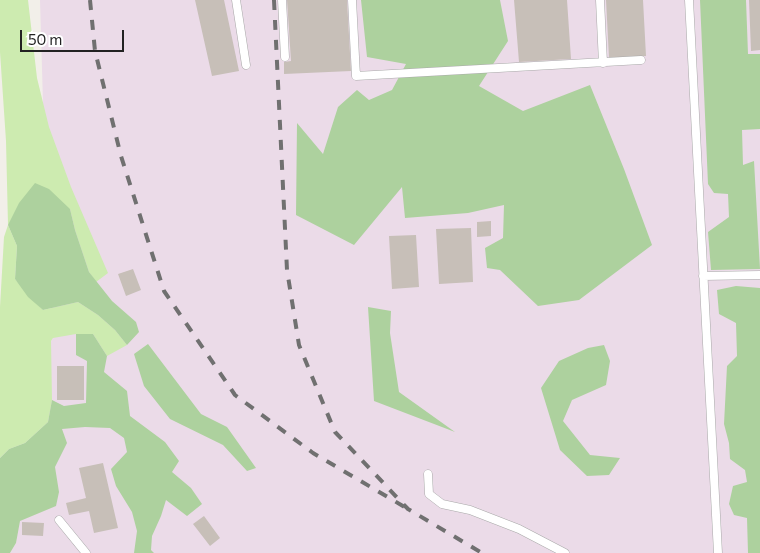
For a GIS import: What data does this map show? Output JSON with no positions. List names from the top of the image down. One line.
{"scale_bar":"50 m"}
